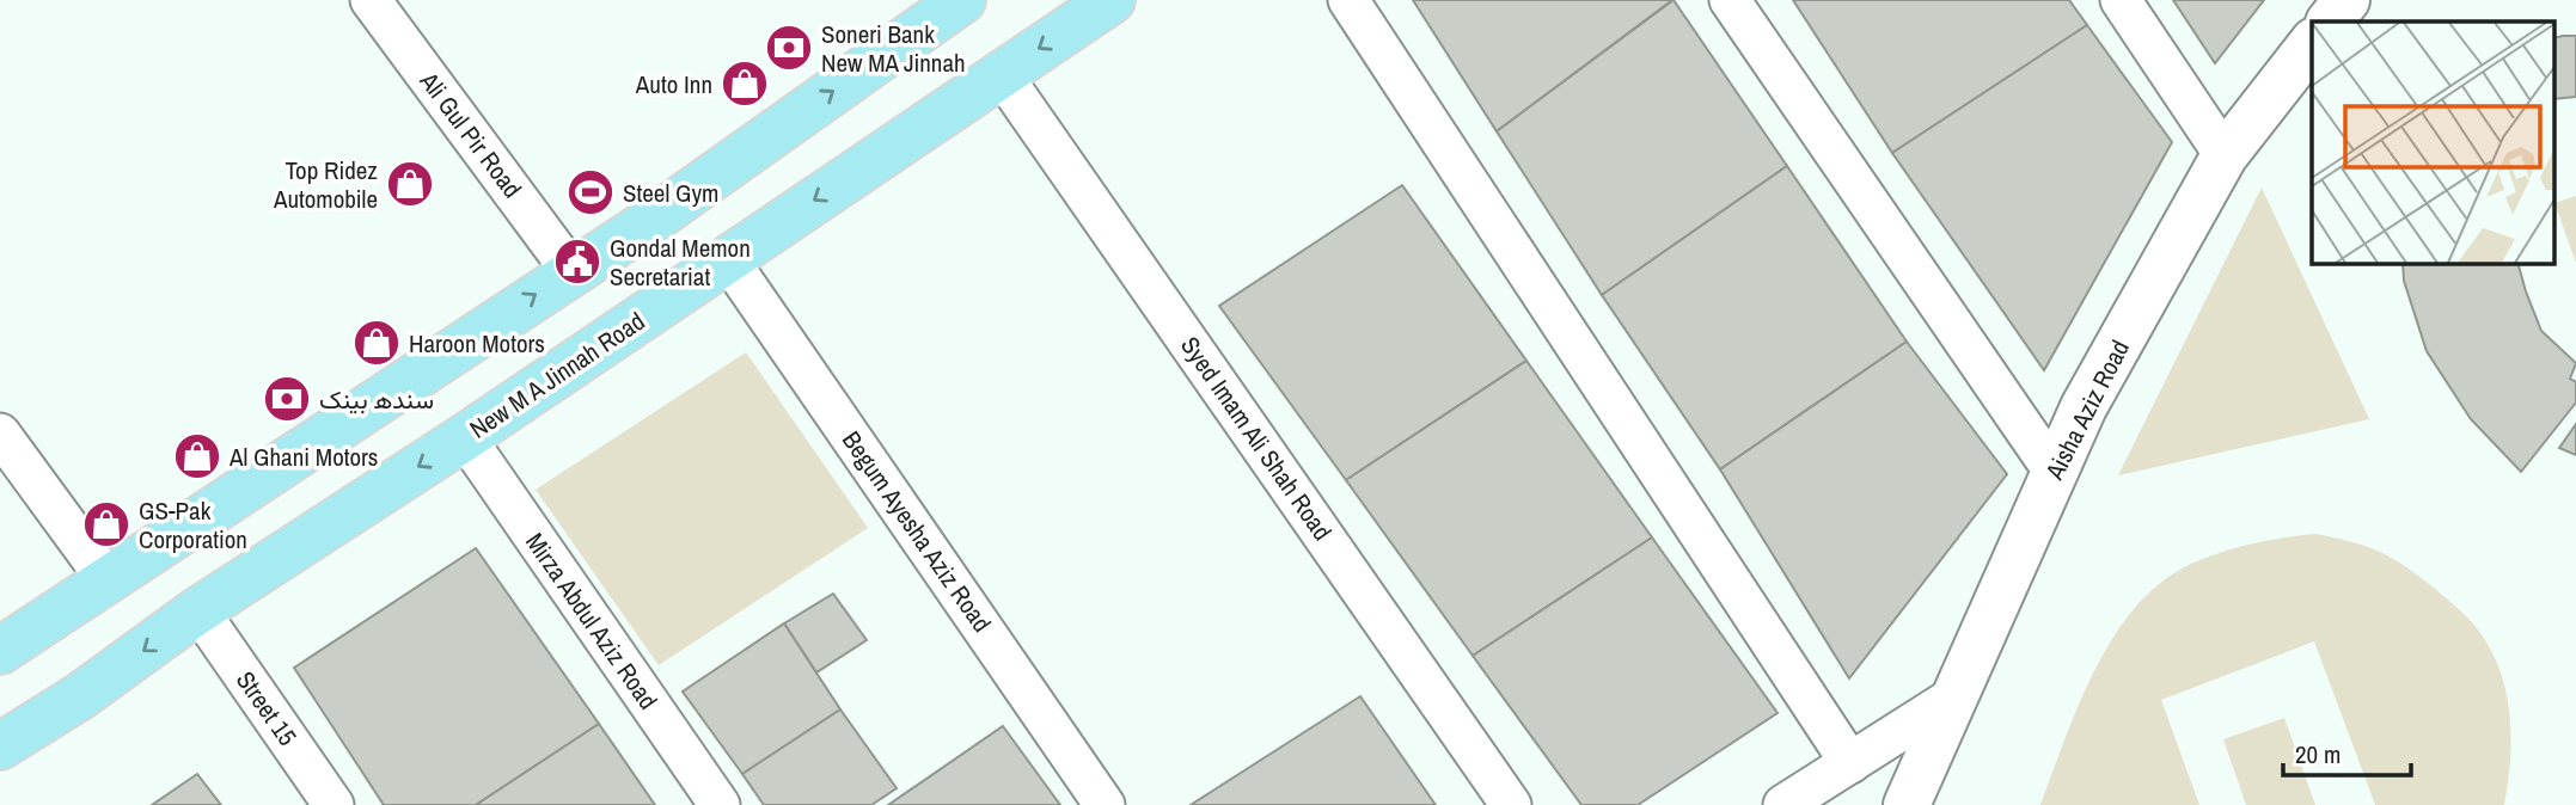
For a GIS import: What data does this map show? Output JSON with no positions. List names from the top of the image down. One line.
{"streets":{"main road":["New M A Jinnah Road"],"street":["Ali Gul Pir Road","Aisha Aziz Road","Syed Imam Ali Shah Road","Begum Ayesha Aziz Road","Mirza Abdul Aziz Road","Street 15"]},"crossings":[["New M A Jinnah Road","Syed Imam Ali Shah Road"],["New M A Jinnah Road","Begum Ayesha Aziz Road"],["New M A Jinnah Road","Mirza Abdul Aziz Road"],["New M A Jinnah Road","Street 15"]],"places":{"bank":["Soneri Bank New MA Jinnah","سندھ بینک"],"shop":["Auto Inn","Top Ridez Automobile","Haroon Motors","Al Ghani Motors","GS-Pak Corporation"],"sports":["Steel Gym"],"public building":["Gondal Memon Secretariat"]},"scale_bar":"20 m"}
